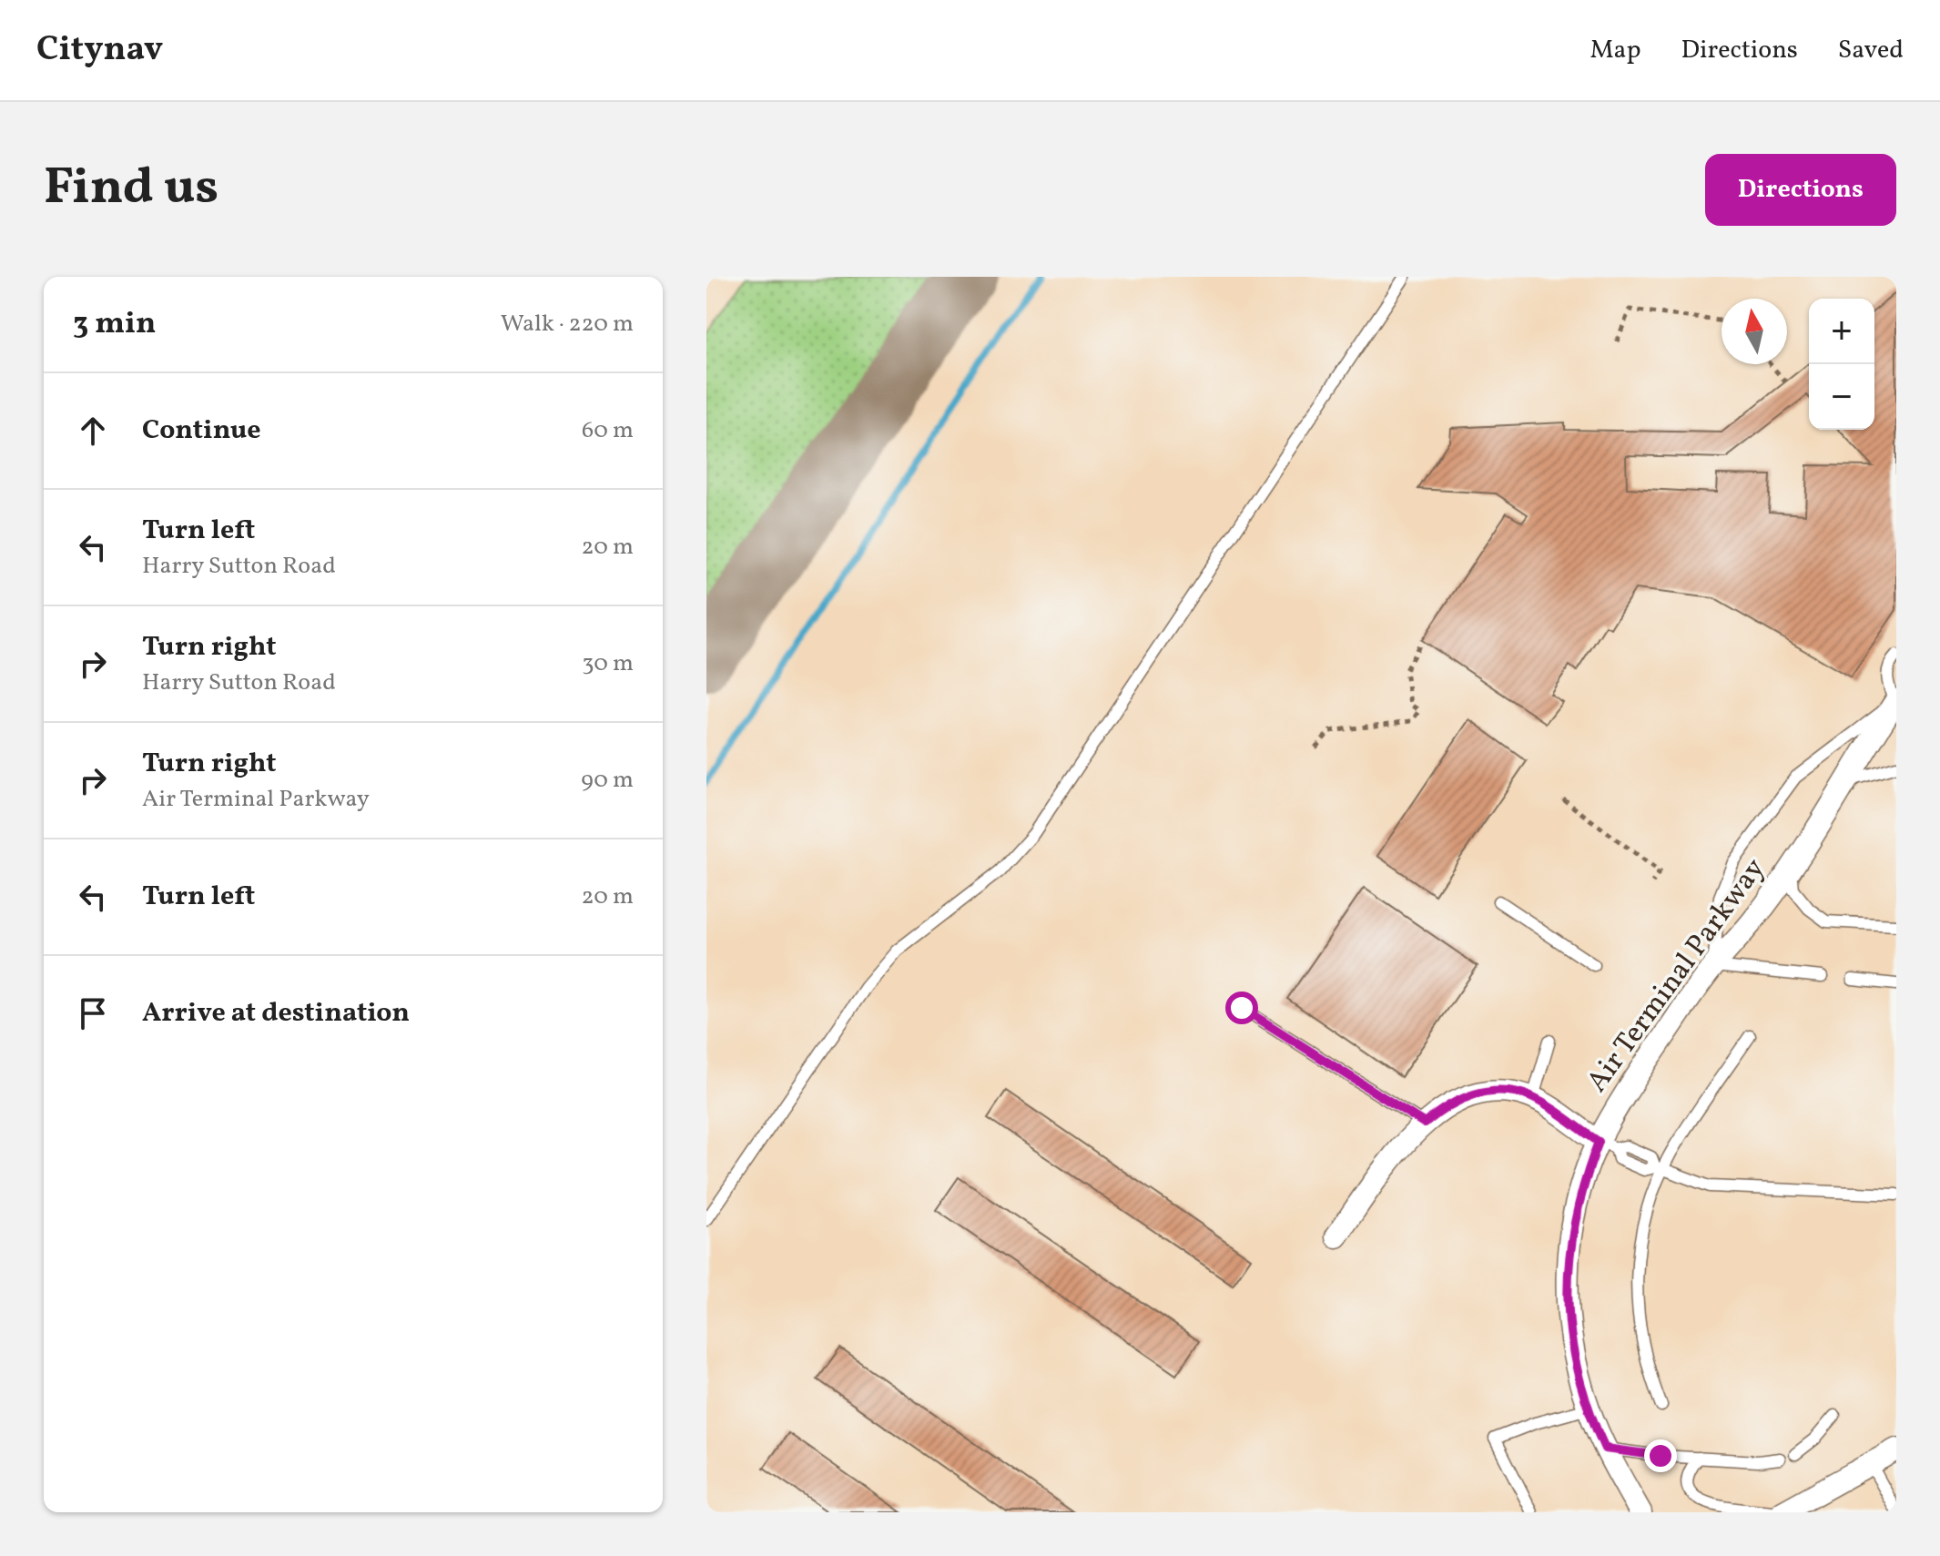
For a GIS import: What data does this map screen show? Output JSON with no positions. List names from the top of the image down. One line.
{"streets":{"street":["Air Terminal Parkway"]},"north":"top","page":{"header":"Citynav","nav":["Map","Directions","Saved"],"title":"Find us","buttons":"Directions","heading":["3 min","Walk · 220 m"],"map_buttons":["+","−"],"list":[["Continue","60 m"],["Turn left","Harry Sutton Road","20 m"],["Turn right","Harry Sutton Road","30 m"],["Turn right","Air Terminal Parkway","90 m"],["Turn left","20 m"],"Arrive at destination"]}}
